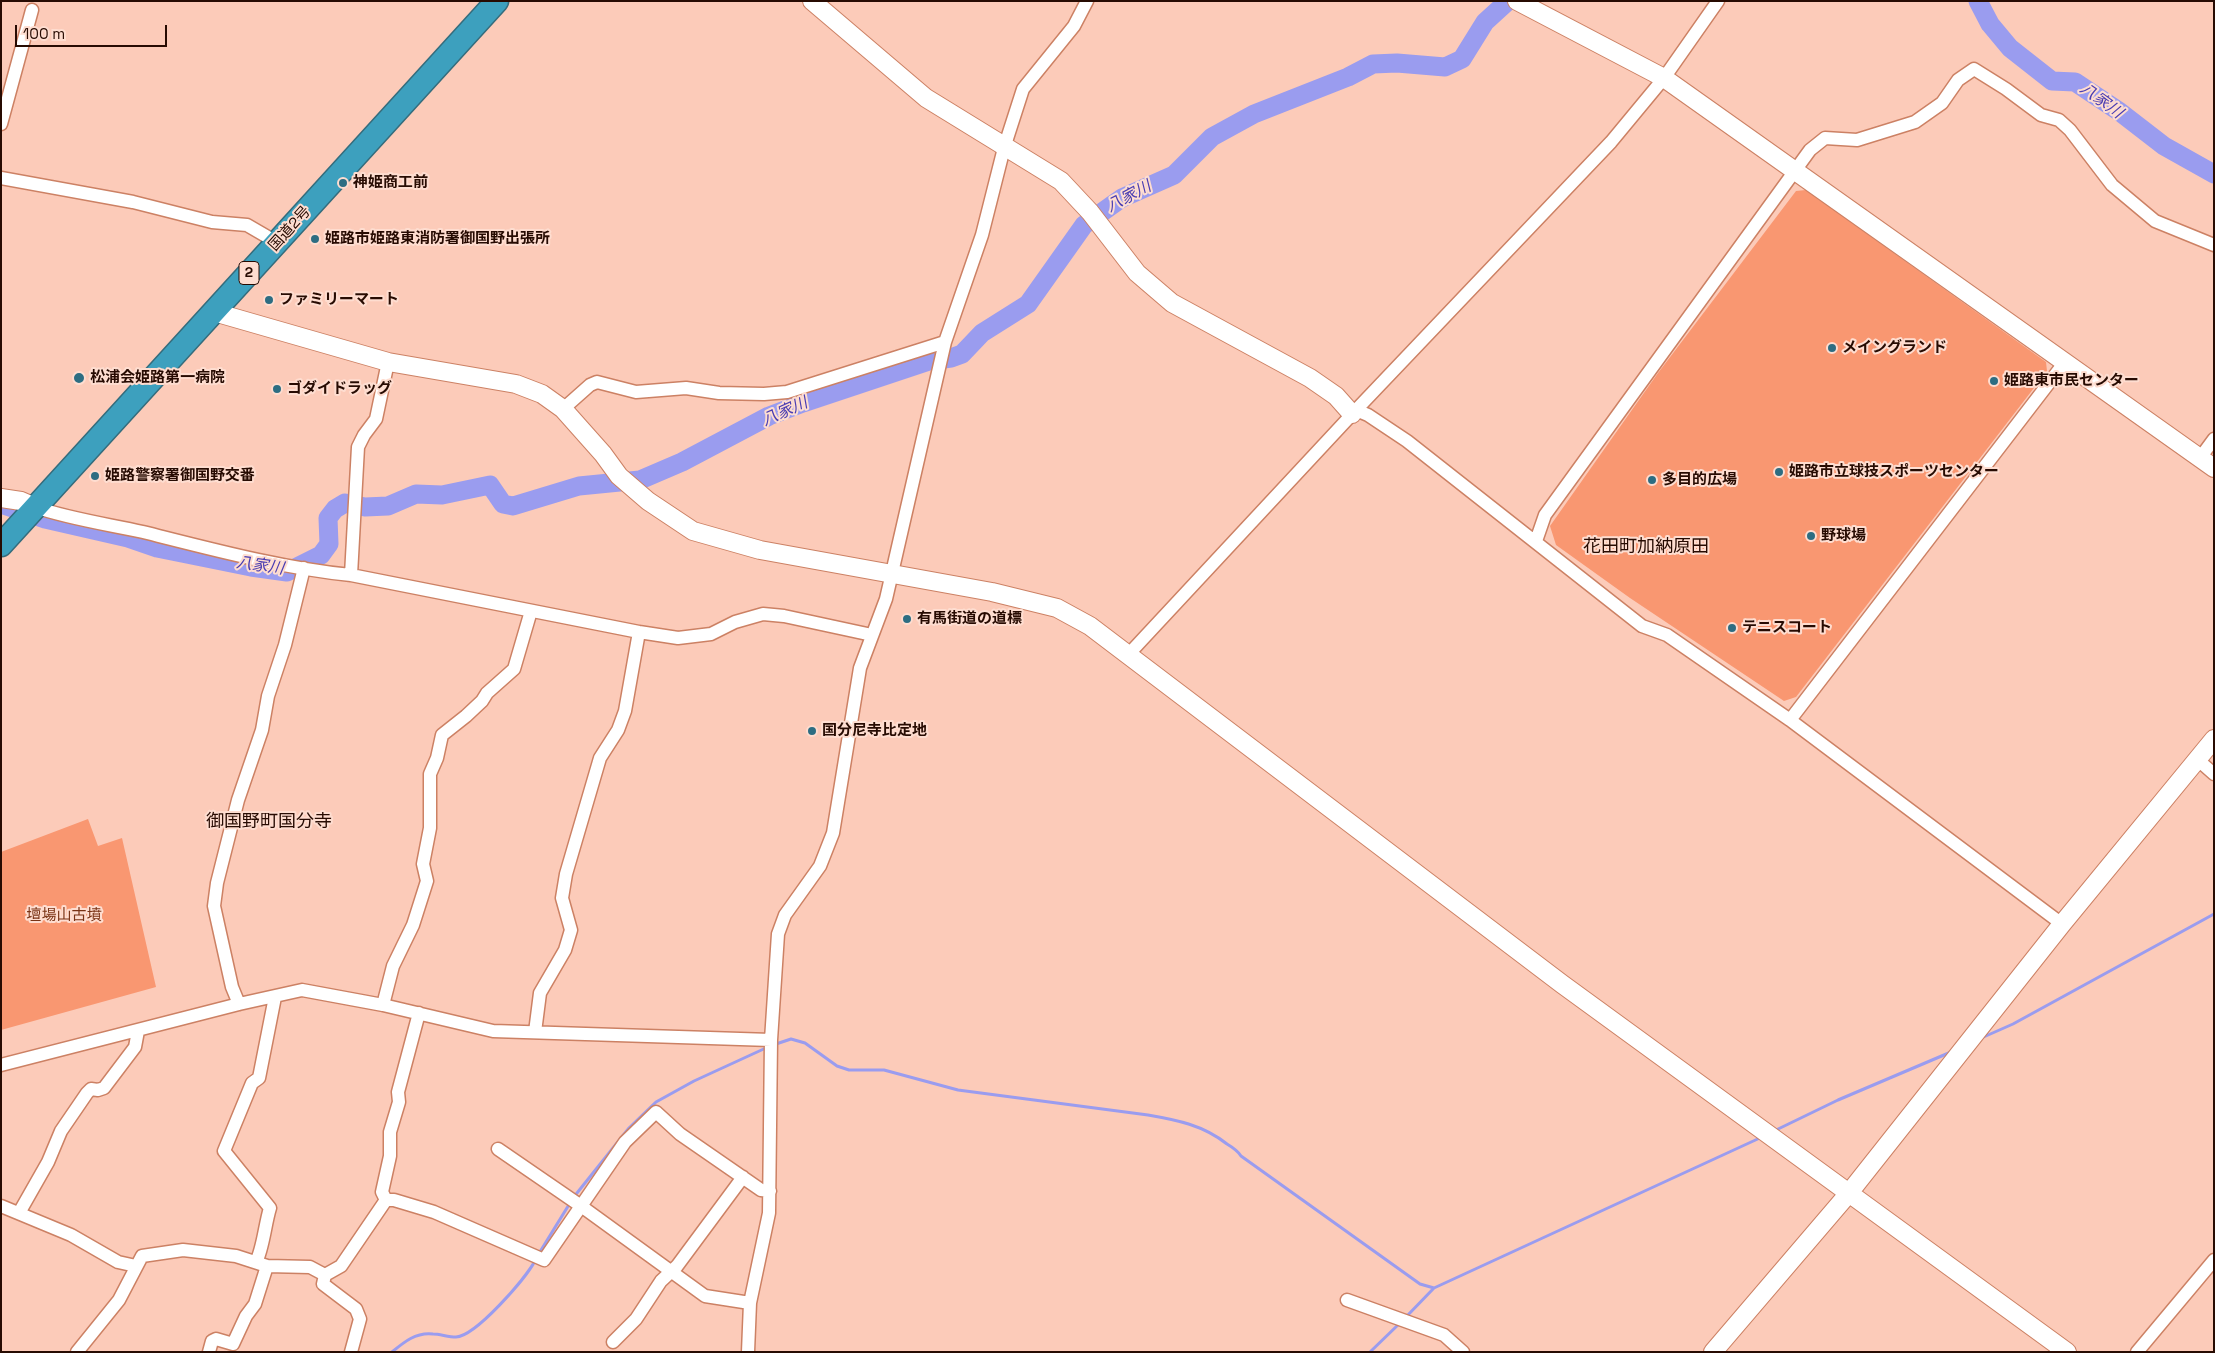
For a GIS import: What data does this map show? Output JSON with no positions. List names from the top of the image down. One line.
{"streets":{"highway":["国道2号","2"]},"districts":["花田町加納原田","御国野町国分寺"],"water":["八家川"],"parks":["壇場山古墳"],"places":["神姫商工前","姫路市姫路東消防署御国野出張所","ファミリーマート","メイングランド","松浦会姫路第一病院","姫路東市民センター","ゴダイドラッグ","姫路市立球技スポーツセンター","姫路警察署御国野交番","多目的広場","野球場","有馬街道の道標","テニスコート","国分尼寺比定地"],"scale_bar":"100 m"}
